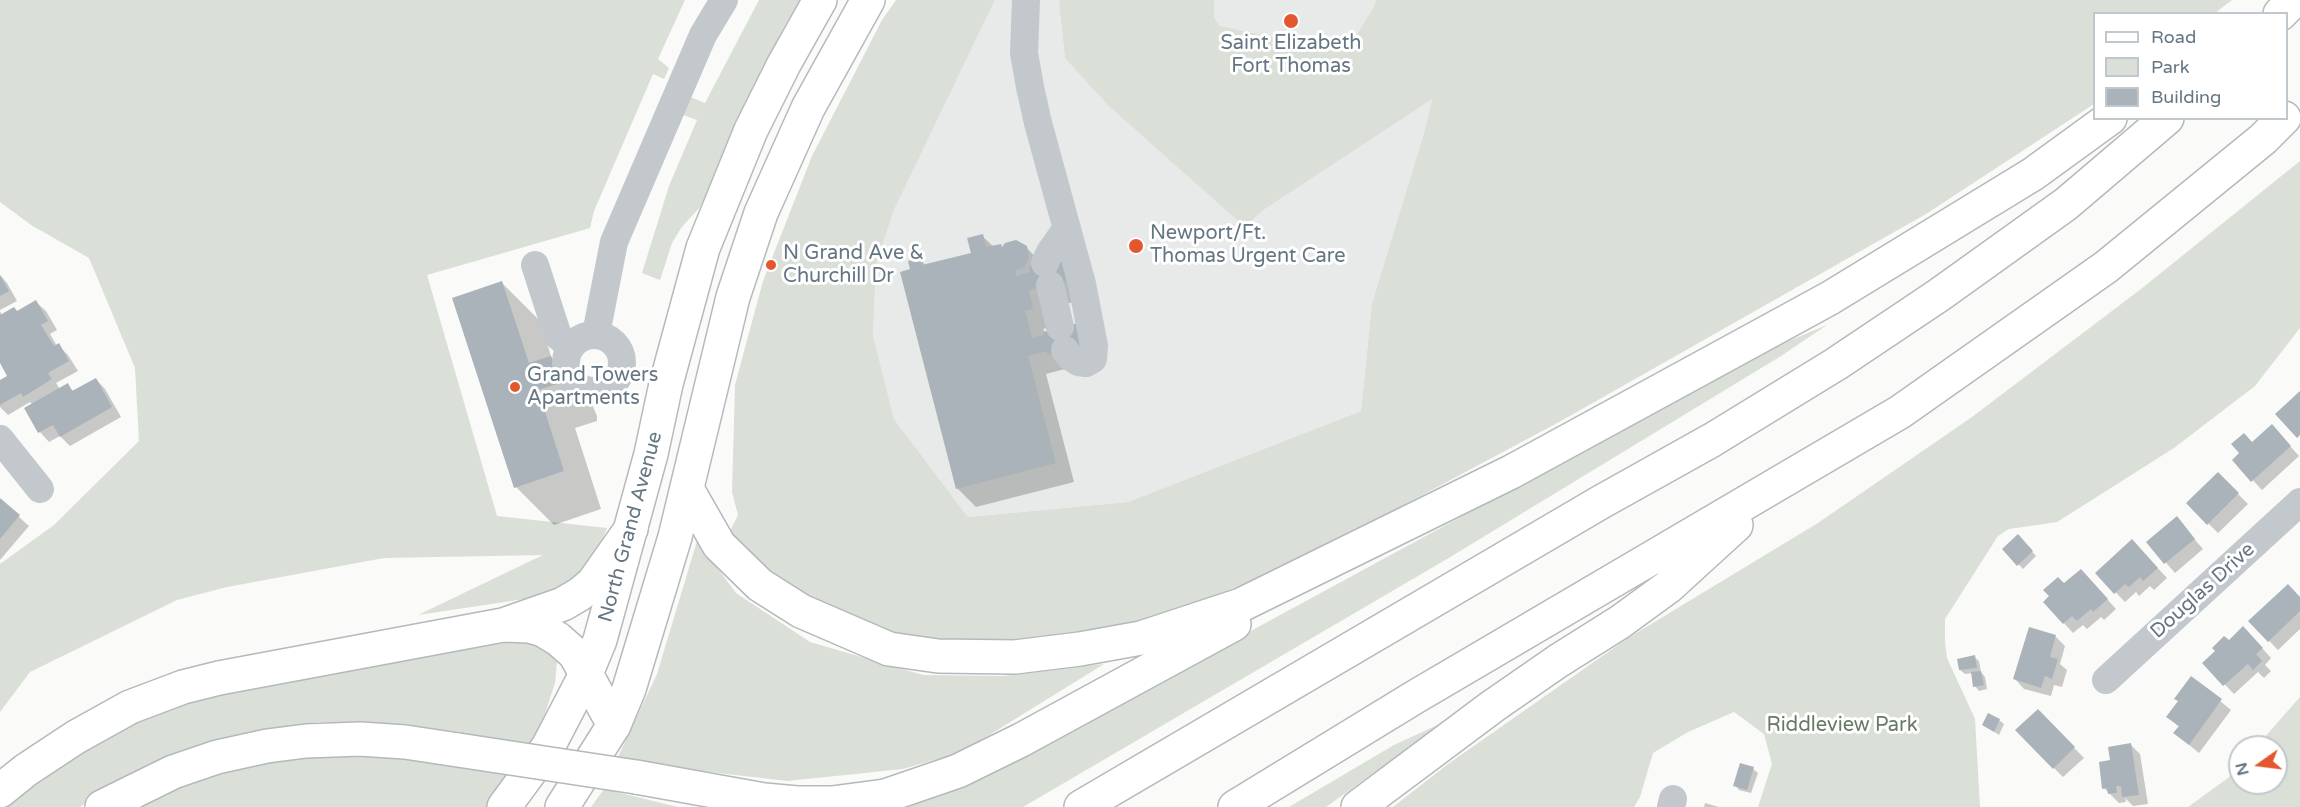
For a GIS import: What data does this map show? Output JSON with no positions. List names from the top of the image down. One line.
{"streets":{"main road":["North Grand Avenue"],"street":["Douglas Drive"]},"parks":["Riddleview Park"],"places":["Saint Elizabeth Fort Thomas","Newport/Ft. Thomas Urgent Care","N Grand Ave & Churchill Dr","Grand Towers Apartments"],"legend":["Road","Park","Building"],"north":"left"}
